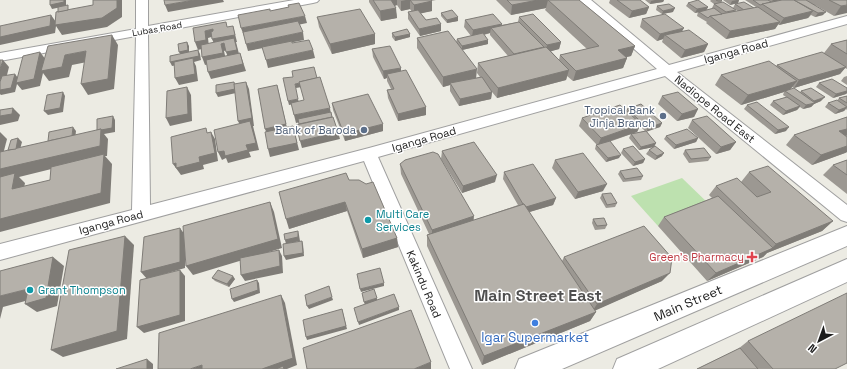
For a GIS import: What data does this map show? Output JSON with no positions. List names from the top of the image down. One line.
{"streets":{"street":["Lubas Road","Iganga Road","Nadiope Road East","Kakindu Road","Main Street"]},"crossings":[["Iganga Road","Nadiope Road East"],["Iganga Road","Kakindu Road"]],"districts":["Main Street East"],"places":{"other":["Tropical Bank Jinja Branch","Bank of Baroda","Multi Care Services","Grant Thompson","Igar Supermarket"],"health":["Green's Pharmacy"]},"north":"bottom left"}
